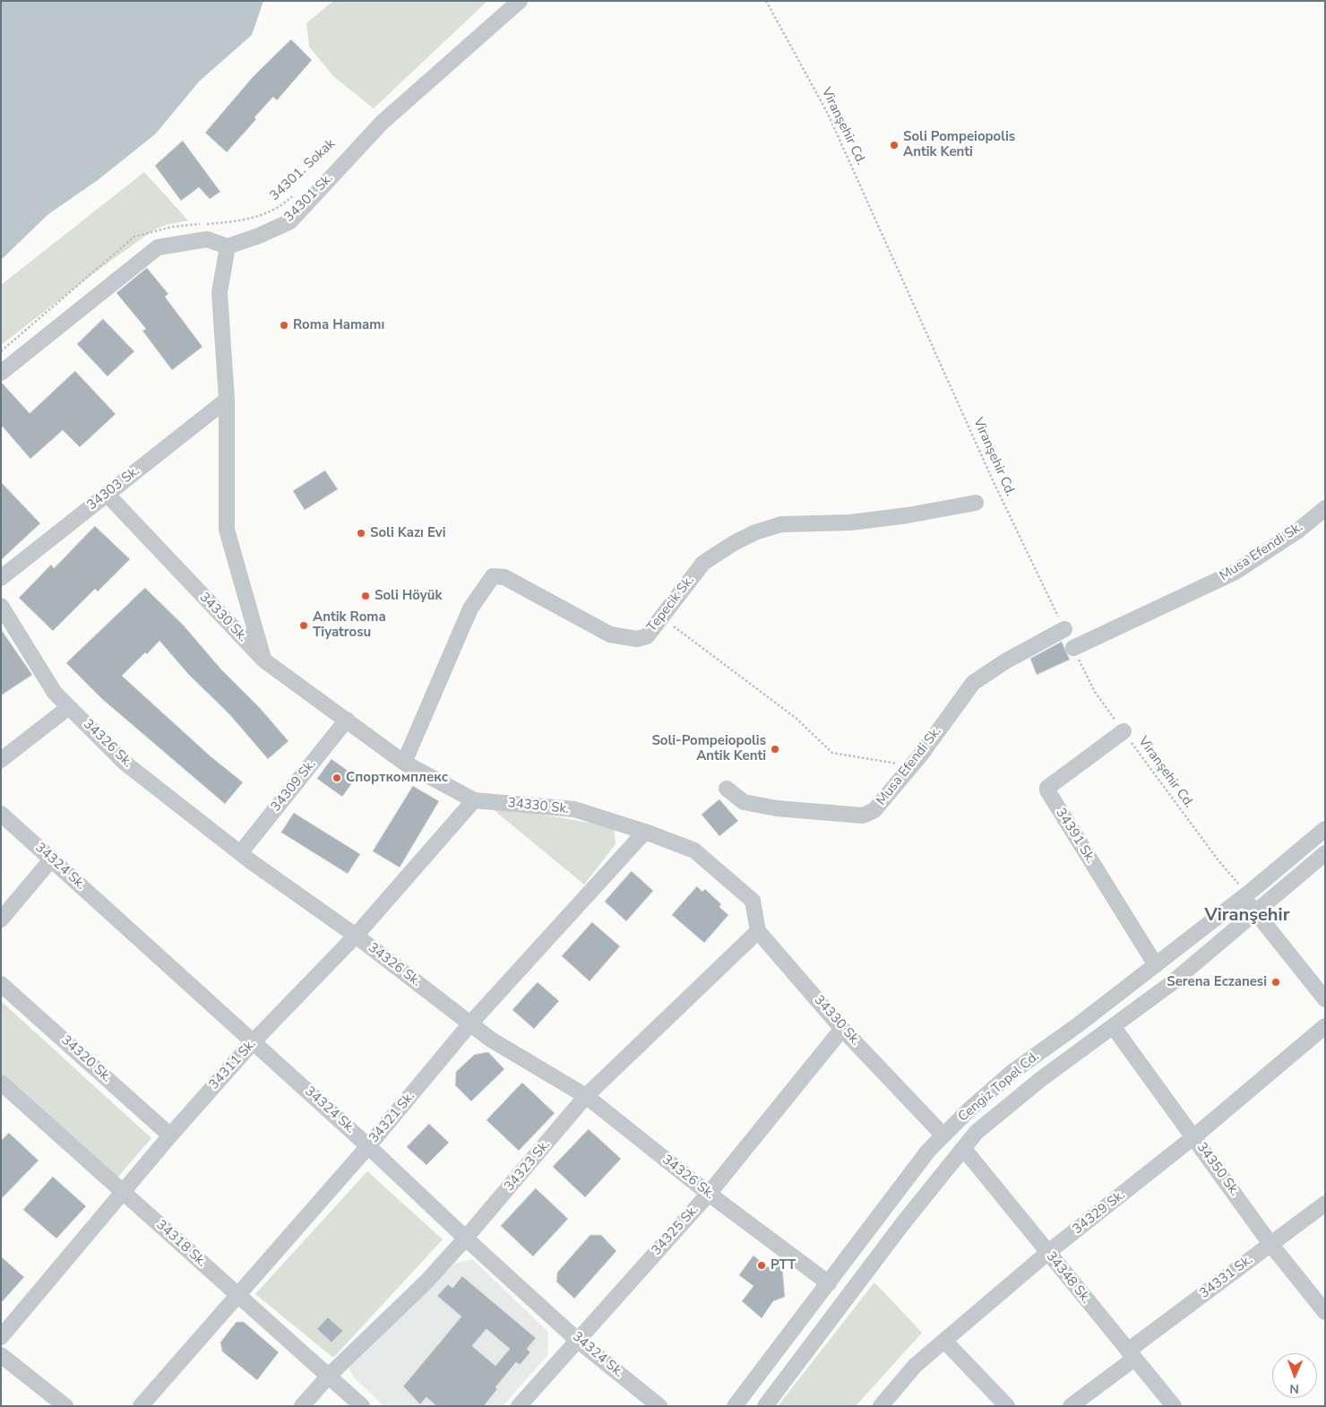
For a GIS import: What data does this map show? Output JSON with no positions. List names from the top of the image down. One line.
{"streets":{"street":["34301 Sk.","34303 Sk.","Musa Efendi Sk.","Tepecik Sk.","34330 Sk.","34326 Sk.","34309 Sk.","34391 Sk.","34324 Sk.","34320 Sk.","34311 Sk.","Cengiz Topel Cd.","34321 Sk.","34323 Sk.","34350 Sk.","34329 Sk.","34325 Sk.","34318 Sk.","34331 Sk.","34348 Sk."],"path":["Viranşehir Cd.","34301. Sokak"]},"crossings":[["Viranşehir Cd.","Musa Efendi Sk."],["Viranşehir Cd.","34391 Sk."],["Viranşehir Cd.","Cengiz Topel Cd."],["34303 Sk.","34330 Sk."],["Tepecik Sk.","34330 Sk."],["34330 Sk.","34309 Sk."],["34330 Sk.","34311 Sk."],["34330 Sk.","Cengiz Topel Cd."],["34330 Sk.","34321 Sk."],["34330 Sk.","34323 Sk."],["34330 Sk.","34325 Sk."],["34326 Sk.","34309 Sk."],["34326 Sk.","34311 Sk."],["34326 Sk.","Cengiz Topel Cd."],["34326 Sk.","34321 Sk."],["34326 Sk.","34323 Sk."],["34326 Sk.","34325 Sk."],["34391 Sk.","Cengiz Topel Cd."],["34324 Sk.","34311 Sk."],["34324 Sk.","34321 Sk."],["34324 Sk.","34323 Sk."],["34324 Sk.","34325 Sk."],["34320 Sk.","34311 Sk."],["34311 Sk.","34318 Sk."],["Cengiz Topel Cd.","34350 Sk."],["Cengiz Topel Cd.","34348 Sk."],["34321 Sk.","34318 Sk."],["34323 Sk.","34318 Sk."],["34350 Sk.","34329 Sk."],["34350 Sk.","34331 Sk."],["34329 Sk.","34348 Sk."],["34331 Sk.","34348 Sk."]],"districts":["Viranşehir"],"places":["Soli Pompeiopolis Antik Kenti","Roma Hamamı","Soli Kazı Evi","Soli Höyük","Antik Roma Tiyatrosu","Soli-Pompeiopolis Antik Kenti","Спорткомплекс","Serena Eczanesi","PTT"],"north":"bottom"}
